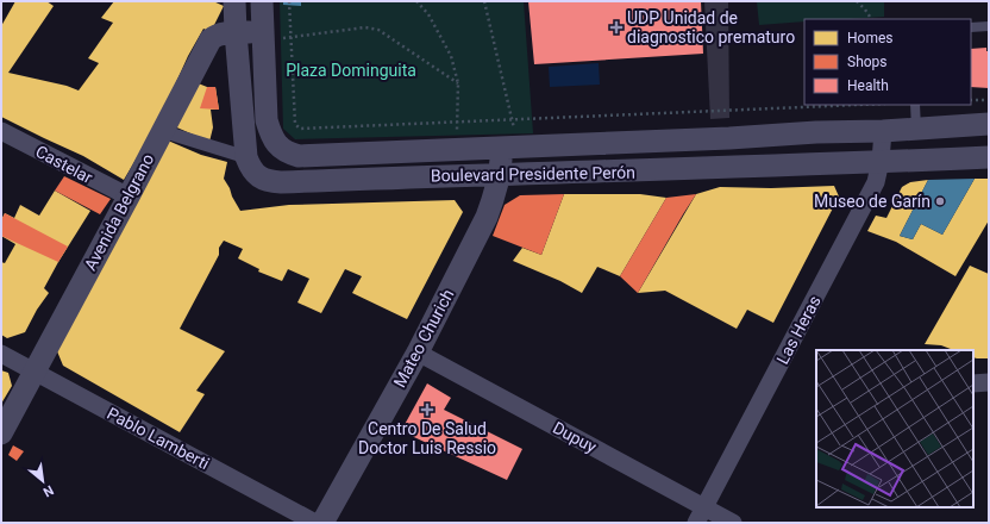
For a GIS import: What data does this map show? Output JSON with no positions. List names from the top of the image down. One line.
{"streets":{"street":["Castelar","Boulevard Presidente Perón","Avenida Belgrano","Las Heras","Mateo Churich","Dupuy","Pablo Lamberti"]},"crossings":[["Castelar","Avenida Belgrano"],["Boulevard Presidente Perón","Avenida Belgrano"],["Boulevard Presidente Perón","Las Heras"],["Boulevard Presidente Perón","Mateo Churich"],["Avenida Belgrano","Pablo Lamberti"],["Las Heras","Dupuy"],["Mateo Churich","Dupuy"]],"parks":["Plaza Dominguita"],"places":{"health":["UDP Unidad de diagnostico prematuro","Centro De Salud Doctor Luis Ressio"],"other":["Museo de Garín"]},"legend":["Homes","Shops","Health"],"north":"bottom right"}
